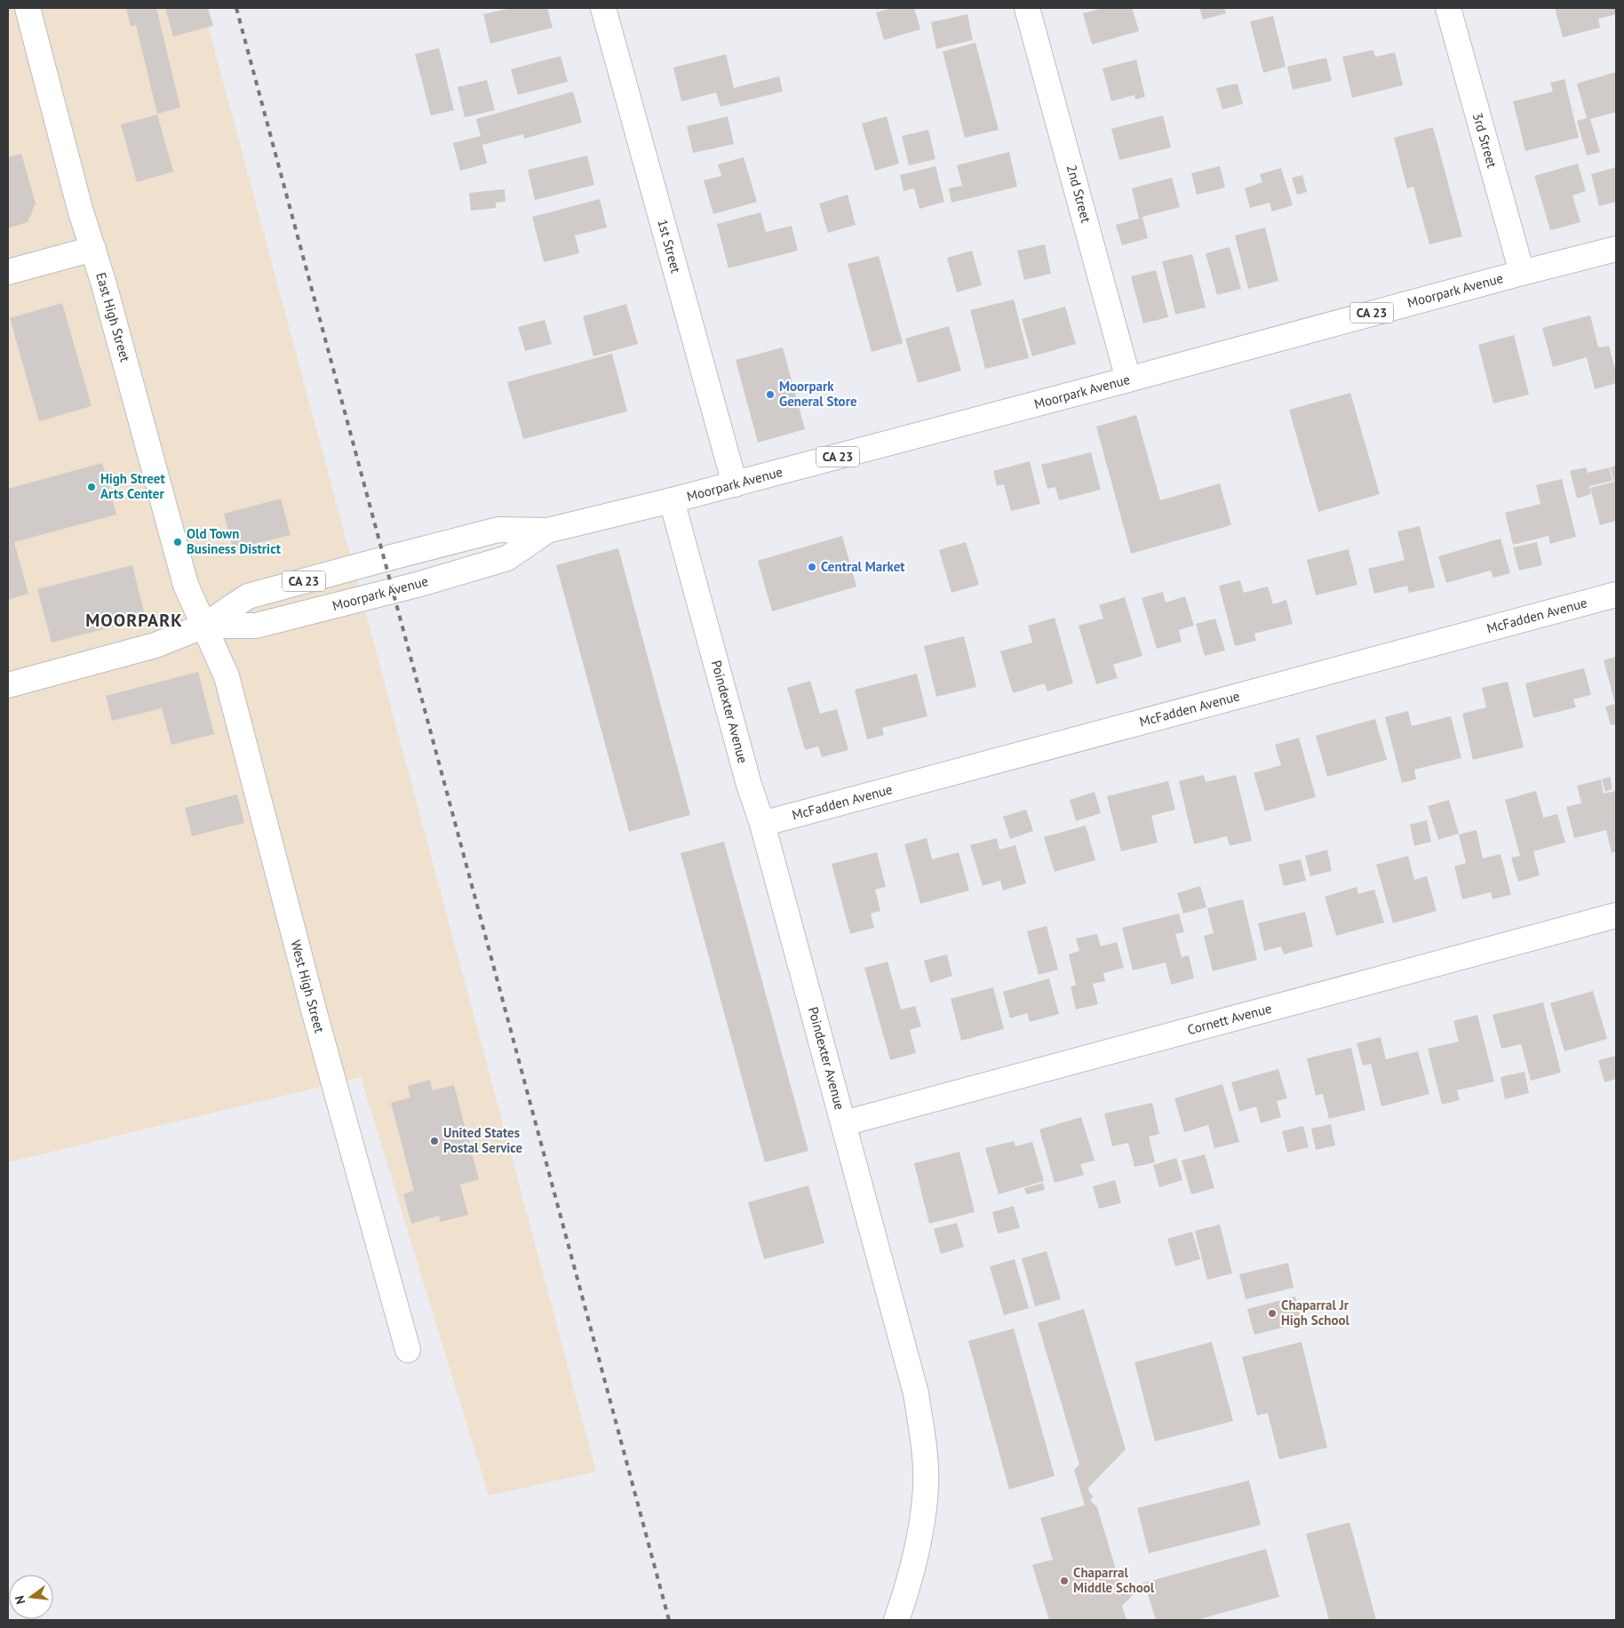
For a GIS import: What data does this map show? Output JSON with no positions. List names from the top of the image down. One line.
{"streets":{"street":["3rd Street","2nd Street","1st Street","Moorpark Avenue","CA 23","East High Street","McFadden Avenue","Poindexter Avenue","West High Street","Cornett Avenue"]},"crossings":[["3rd Street","Moorpark Avenue"],["2nd Street","Moorpark Avenue"],["1st Street","Moorpark Avenue"],["Moorpark Avenue","East High Street"],["Moorpark Avenue","Poindexter Avenue"],["Moorpark Avenue","West High Street"],["East High Street","West High Street"],["McFadden Avenue","Poindexter Avenue"],["Poindexter Avenue","Cornett Avenue"]],"districts":["MOORPARK"],"places":["Moorpark General Store","High Street Arts Center","Old Town Business District","Central Market","United States Postal Service","Chaparral Jr High School","Chaparral Middle School"],"north":"left"}
